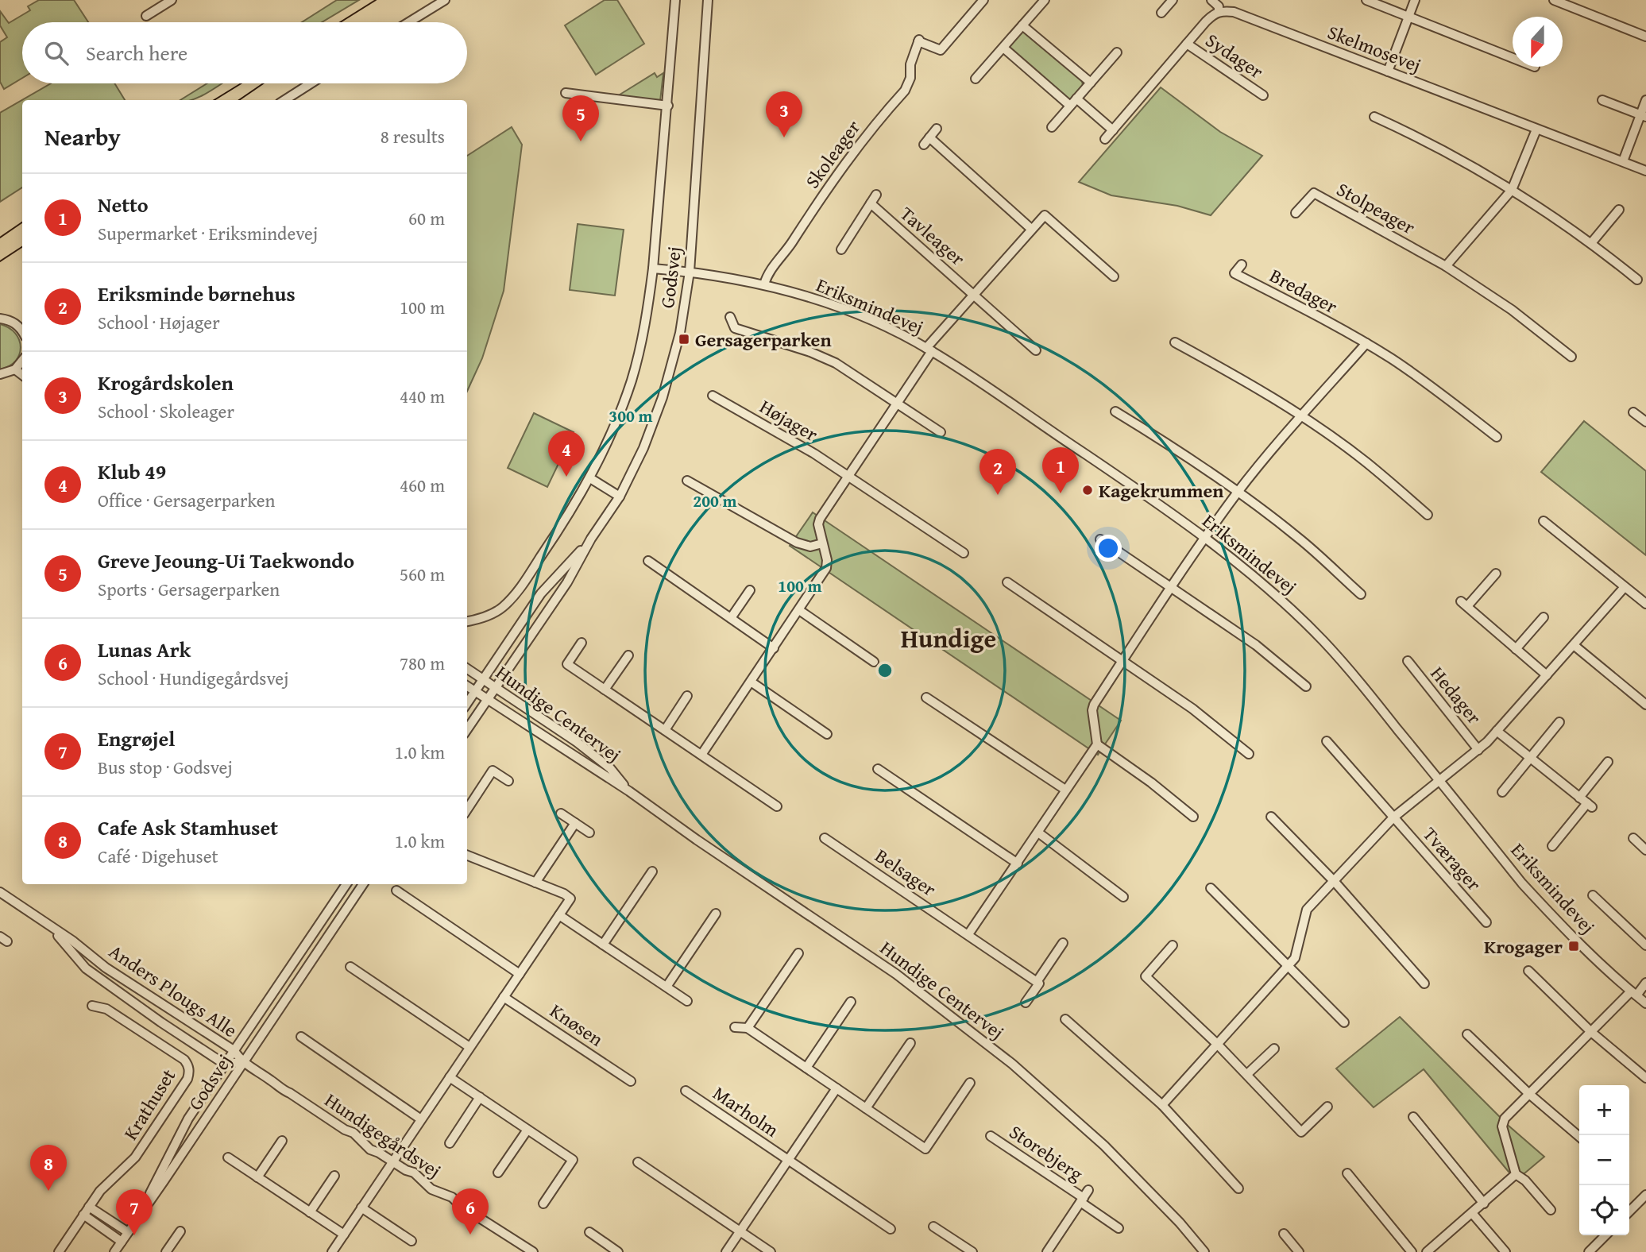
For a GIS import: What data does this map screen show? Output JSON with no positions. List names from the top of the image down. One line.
{"streets":{"street":["Skelmosevej","Sydager","Skoleager","Stolpeager","Tavleager","Godsvej","Bredager","Eriksmindevej","Højager","Hedager","Hundige Centervej","Tværager","Belsager","Anders Plougs Alle","Knøsen","Krathuset","Marholm","Hundigegårdsvej","Storebjerg"]},"crossings":[["Skoleager","Eriksmindevej"],["Godsvej","Eriksmindevej"],["Godsvej","Hundige Centervej"],["Godsvej","Anders Plougs Alle"],["Godsvej","Hundigegårdsvej"],["Eriksmindevej","Hedager"],["Anders Plougs Alle","Hundigegårdsvej"]],"districts":["Hundige"],"places":{"transit":["Gersagerparken","Krogager"],"other":["Kagekrummen"]},"north":"bottom","page":{"search":"Search here","pins":["3","5","4","1","2","8","6","7"],"heading":["Nearby","8 results"],"list":[{"mark":"1","name":"Netto","note":"Supermarket · Eriksmindevej","value":"60 m"},{"mark":"2","name":"Eriksminde børnehus","note":"School · Højager","value":"100 m"},{"mark":"3","name":"Krogårdskolen","note":"School · Skoleager","value":"440 m"},{"mark":"4","name":"Klub 49","note":"Office · Gersagerparken","value":"460 m"},{"mark":"5","name":"Greve Jeoung-Ui Taekwondo","note":"Sports · Gersagerparken","value":"560 m"},{"mark":"6","name":"Lunas Ark","note":"School · Hundigegårdsvej","value":"780 m"},{"mark":"7","name":"Engrøjel","note":"Bus stop · Godsvej","value":"1.0 km"},{"mark":"8","name":"Cafe Ask Stamhuset","note":"Café · Digehuset","value":"1.0 km"}],"map_buttons":["+","−"]},"rings":["300 m","200 m","100 m"]}
